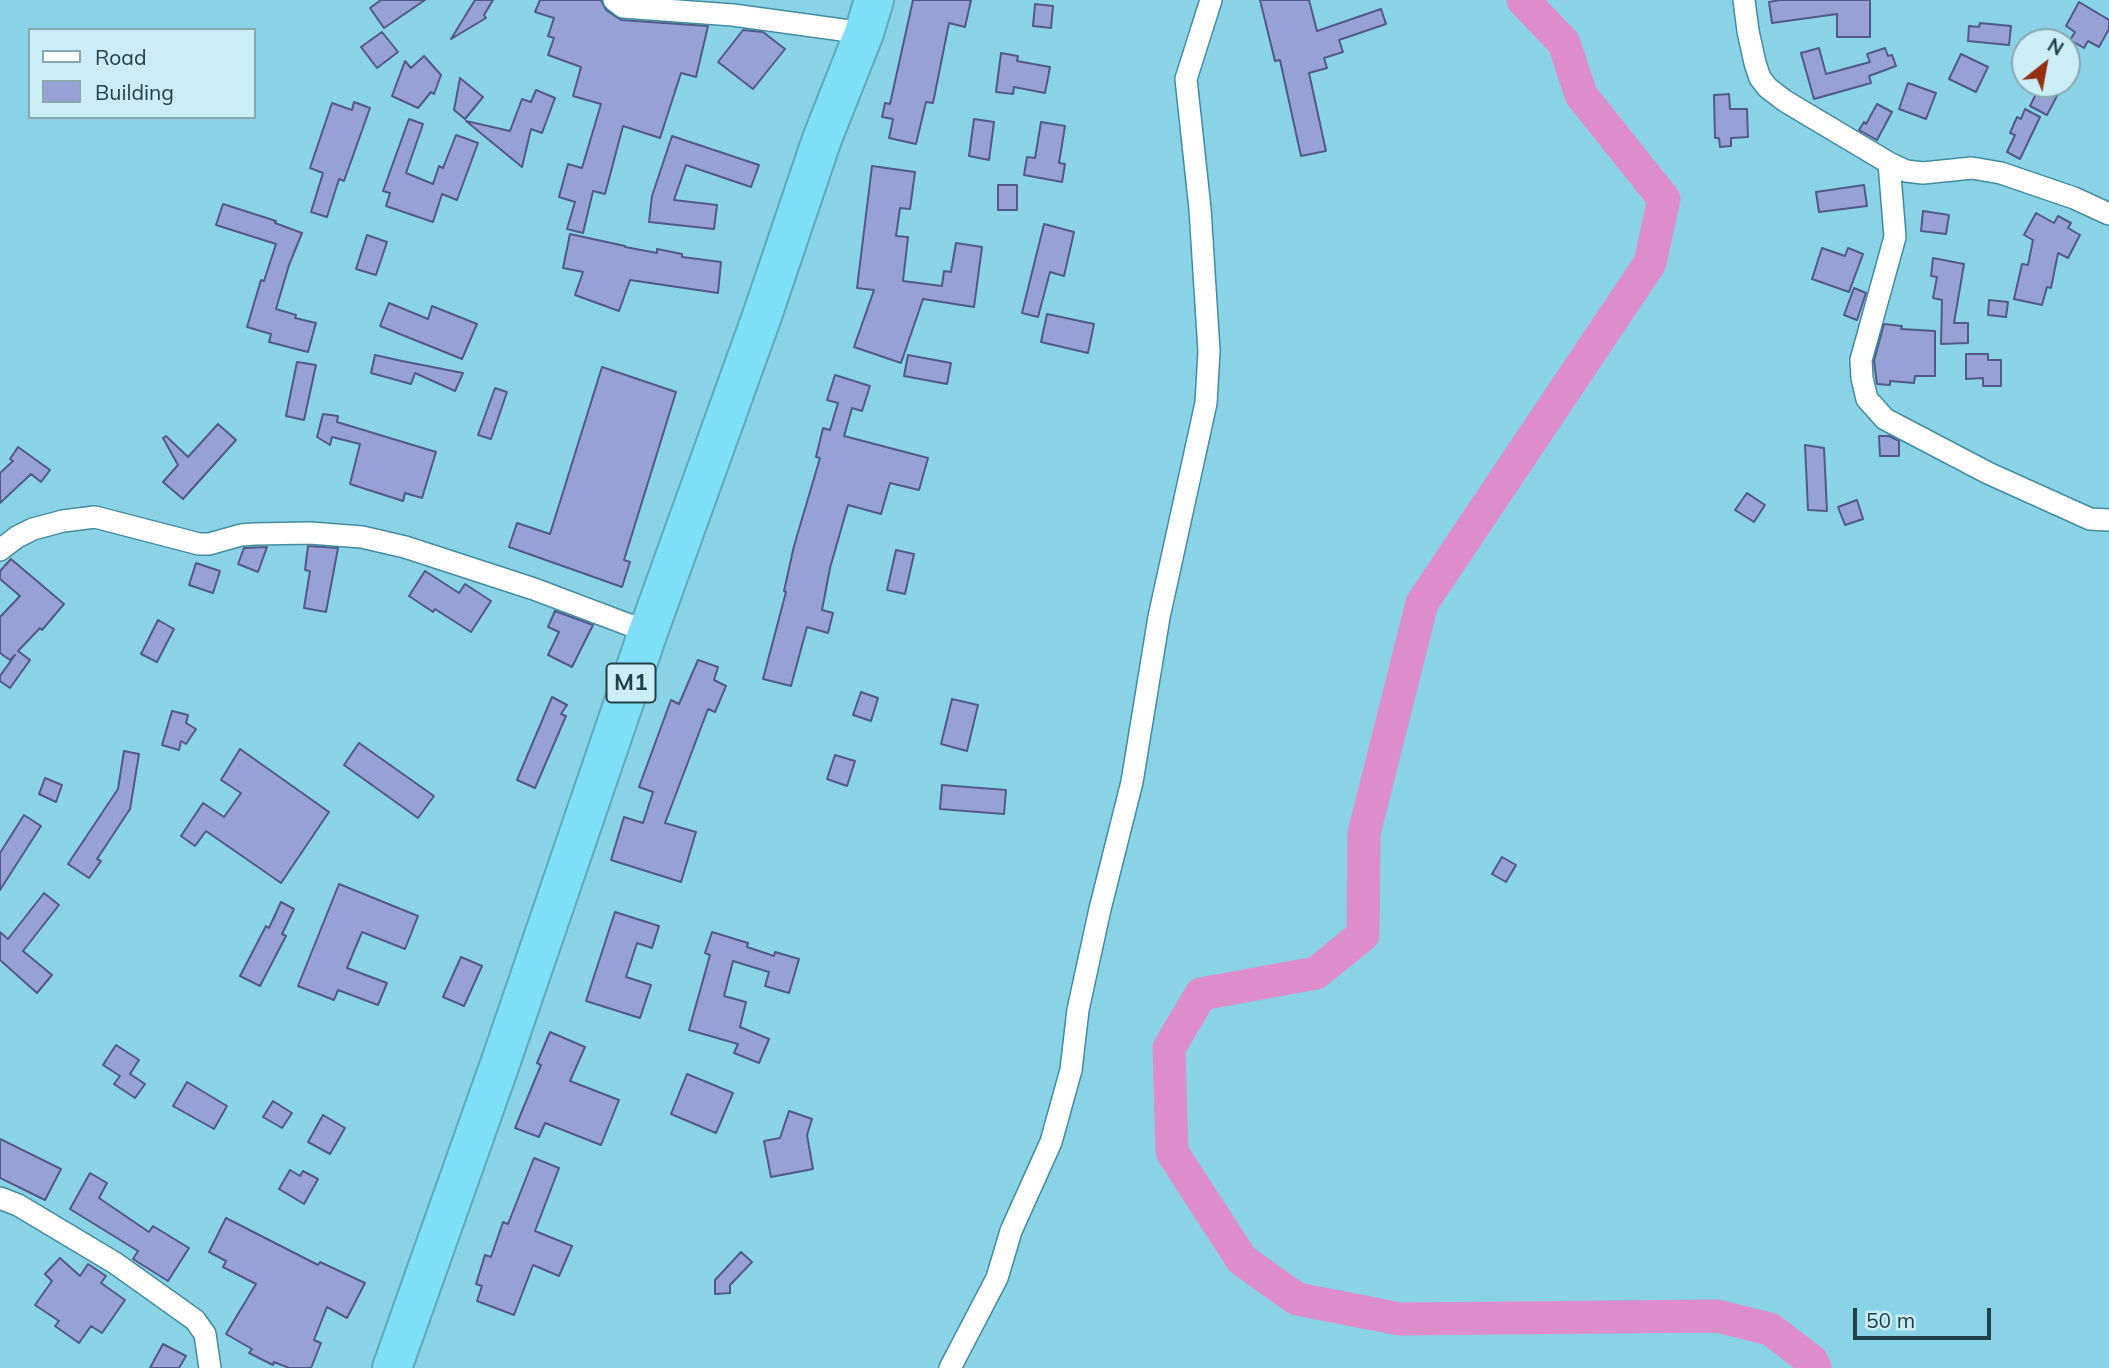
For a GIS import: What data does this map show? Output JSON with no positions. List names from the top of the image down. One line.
{"streets":{"highway":["M1"]},"legend":["Road","Building"],"scale_bar":"50 m","north":"top right"}
